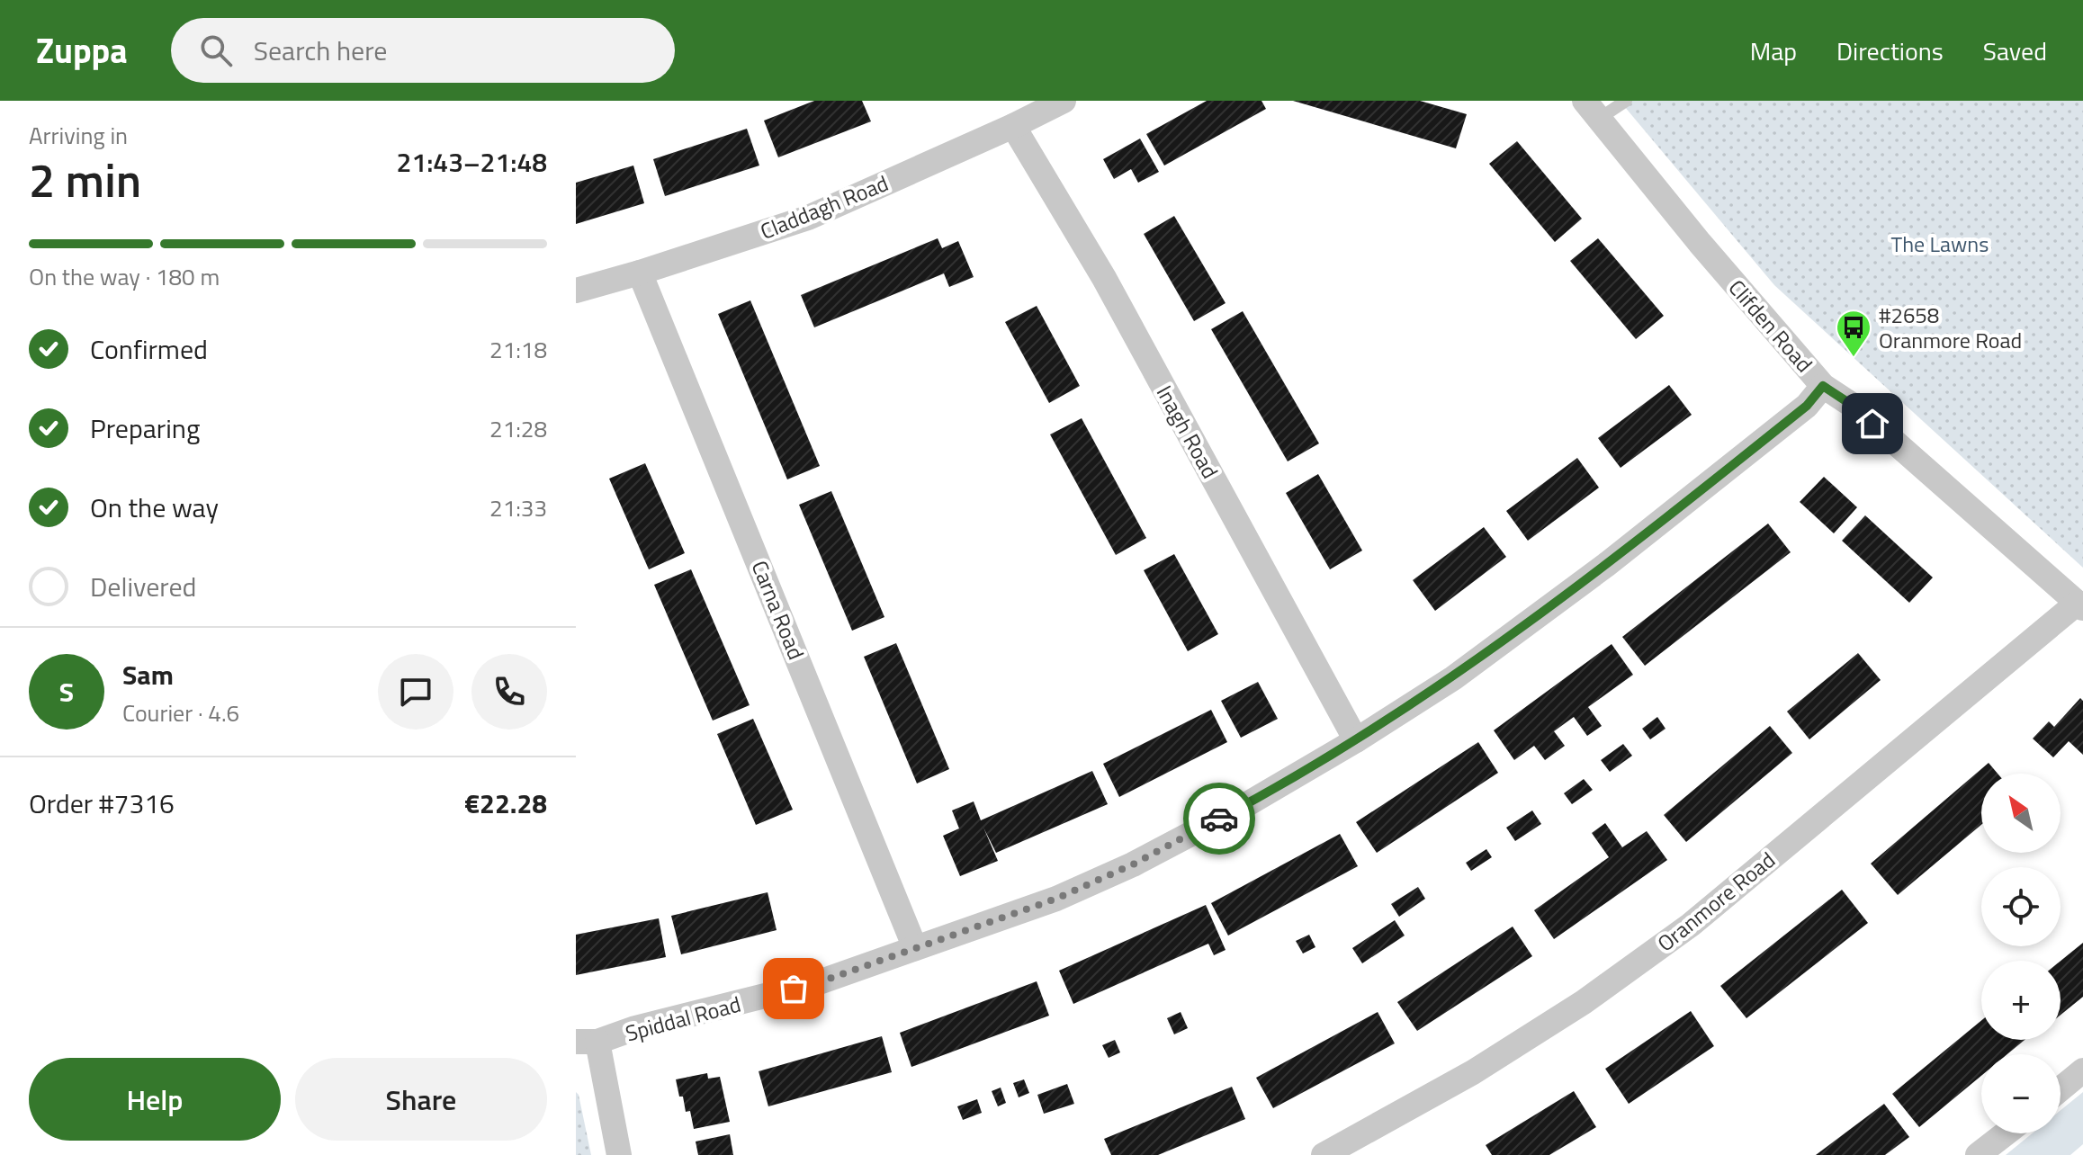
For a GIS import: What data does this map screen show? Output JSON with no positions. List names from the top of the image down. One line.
{"streets":{"street":["Claddagh Road","Clifden Road","Inagh Road","Carna Road","Oranmore Road","Spiddal Road"]},"crossings":[["Claddagh Road","Inagh Road"],["Claddagh Road","Carna Road"],["Clifden Road","Oranmore Road"],["Clifden Road","Spiddal Road"],["Inagh Road","Spiddal Road"],["Carna Road","Spiddal Road"]],"parks":["The Lawns"],"places":{"bus stop":["#2658 Oranmore Road"]},"north":"top left","page":{"header":"Zuppa","search":"Search here","nav":["Map","Directions","Saved"],"heading":["2 min","Arriving in","21:43–21:48"],"panel":["Sam","Courier · 4.6","Order #7316","€22.28"],"bar":"On the way · 180 m","list":[["Confirmed","21:18"],["Preparing","21:28"],["On the way","21:33"],"Delivered"],"round":"S","map_buttons":["+","−"],"buttons":["Help","Share"]}}
